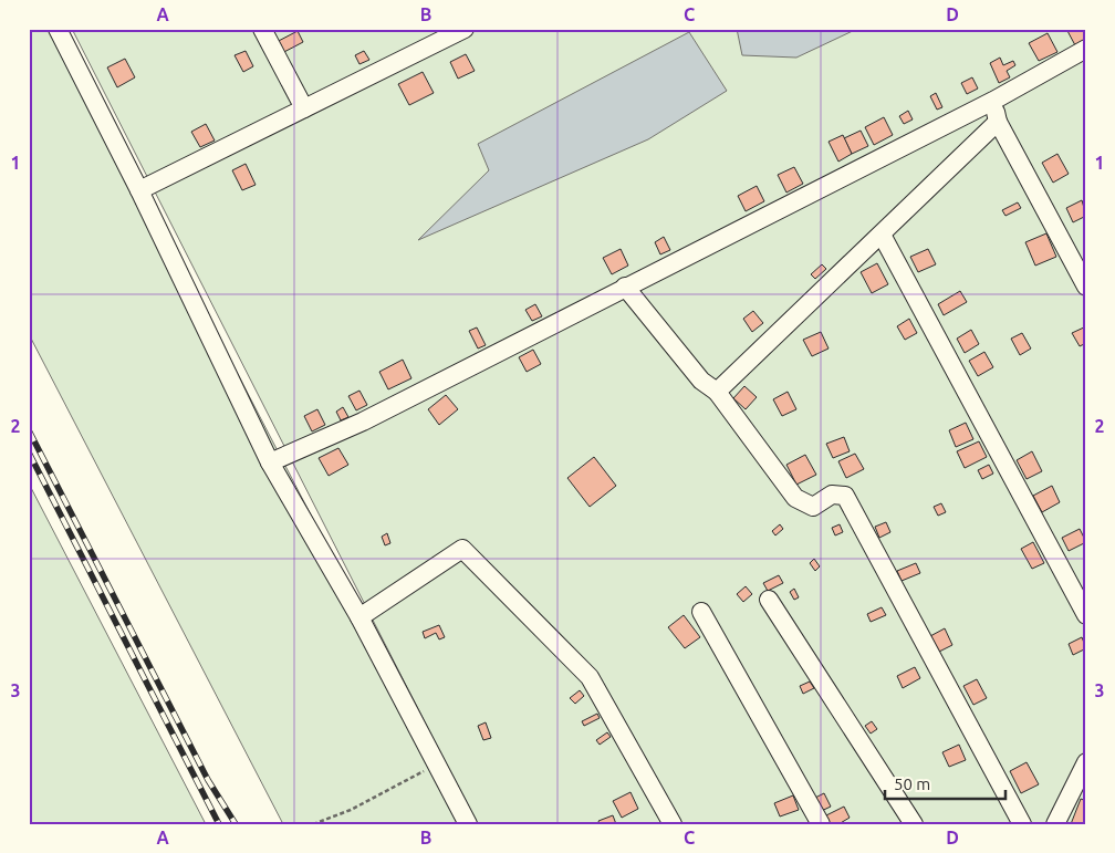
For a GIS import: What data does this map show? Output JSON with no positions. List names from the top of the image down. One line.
{"scale_bar":"50 m","grid":{"columns":["A","B","C","D"],"rows":["1","2","3"]}}
